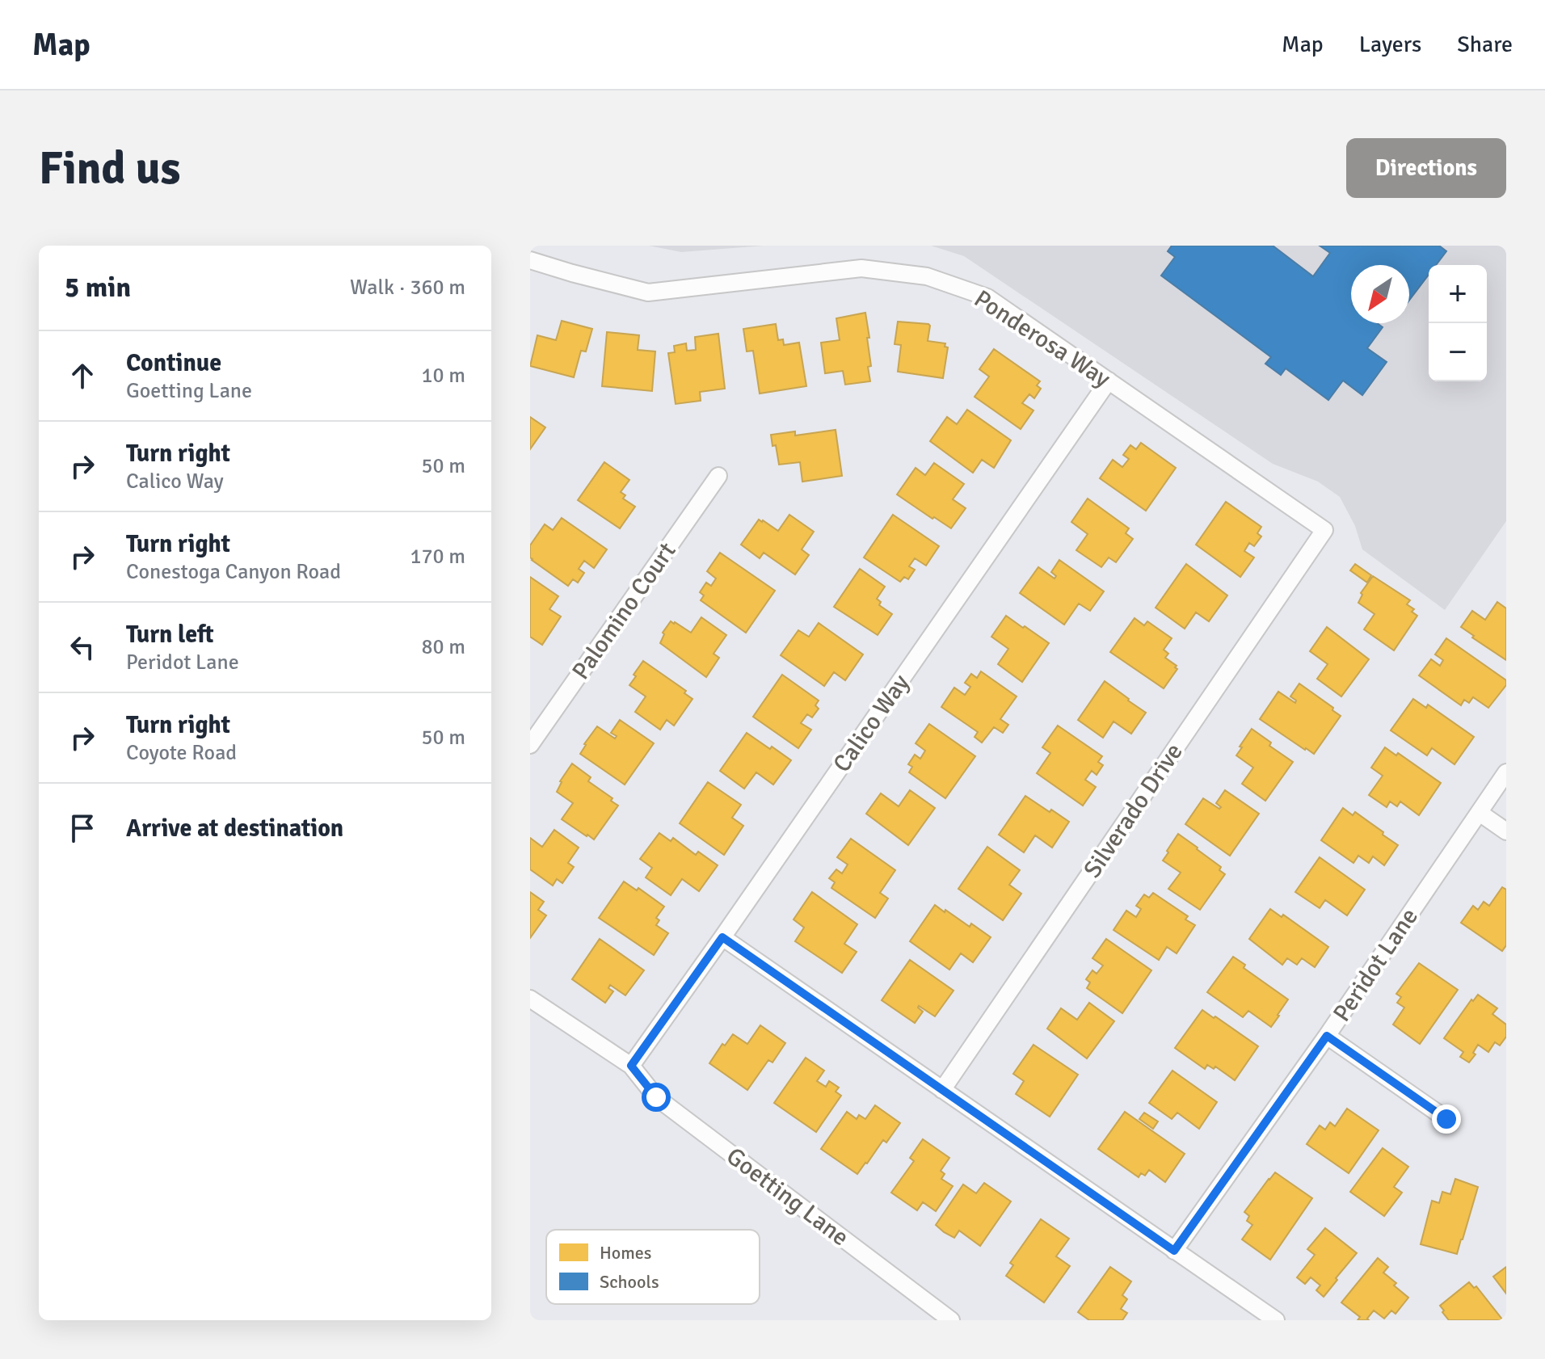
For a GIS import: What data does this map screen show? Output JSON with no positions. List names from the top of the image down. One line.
{"streets":{"street":["Ponderosa Way","Palomino Court","Calico Way","Silverado Drive","Peridot Lane","Goetting Lane"]},"crossings":[["Ponderosa Way","Calico Way"],["Ponderosa Way","Silverado Drive"],["Calico Way","Goetting Lane"]],"legend":["Homes","Schools"],"north":"bottom left","page":{"header":"Map","nav":["Map","Layers","Share"],"buttons":"Directions","title":"Find us","heading":["5 min","Walk · 360 m"],"map_buttons":["+","−"],"list":[["Continue","Goetting Lane","10 m"],["Turn right","Calico Way","50 m"],["Turn right","Conestoga Canyon Road","170 m"],["Turn left","Peridot Lane","80 m"],["Turn right","Coyote Road","50 m"],"Arrive at destination"]}}
